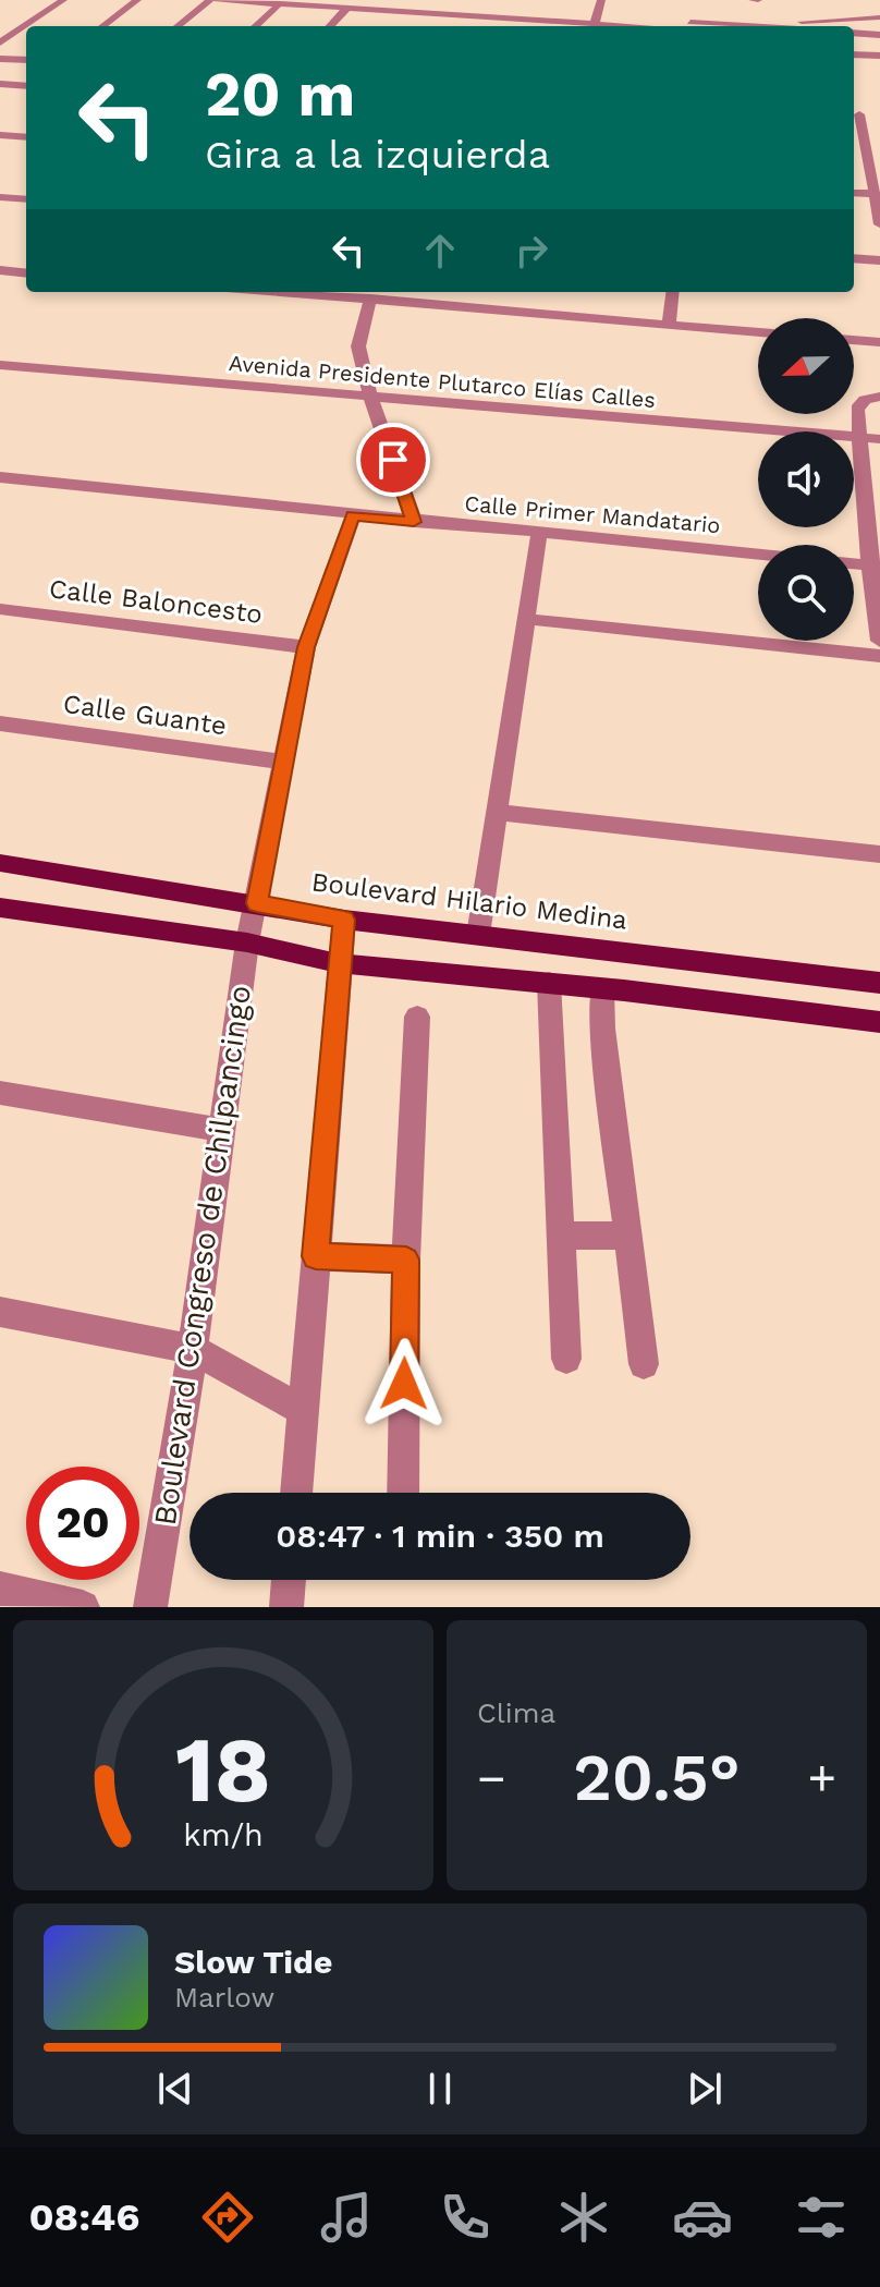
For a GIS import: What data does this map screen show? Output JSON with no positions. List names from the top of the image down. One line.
{"streets":{"main road":["Boulevard Hilario Medina"],"street":["Avenida Presidente Plutarco Elías Calles","Calle Primer Mandatario","Calle Baloncesto","Calle Guante","Boulevard Congreso de Chilpancingo"]},"crossings":[["Calle Primer Mandatario","Boulevard Congreso de Chilpancingo"],["Calle Baloncesto","Boulevard Congreso de Chilpancingo"],["Calle Guante","Boulevard Congreso de Chilpancingo"],["Boulevard Hilario Medina","Boulevard Congreso de Chilpancingo"]],"north":"left","page":{"turn":["20 m","Gira a la izquierda"],"limit":"20","trip":"08:47 · 1 min · 350 m","tile":"Clima","heat":["−","20.5°","+"],"song":["Slow Tide","Marlow"],"tabs":"08:46","gauge":["18","km/h"]}}
